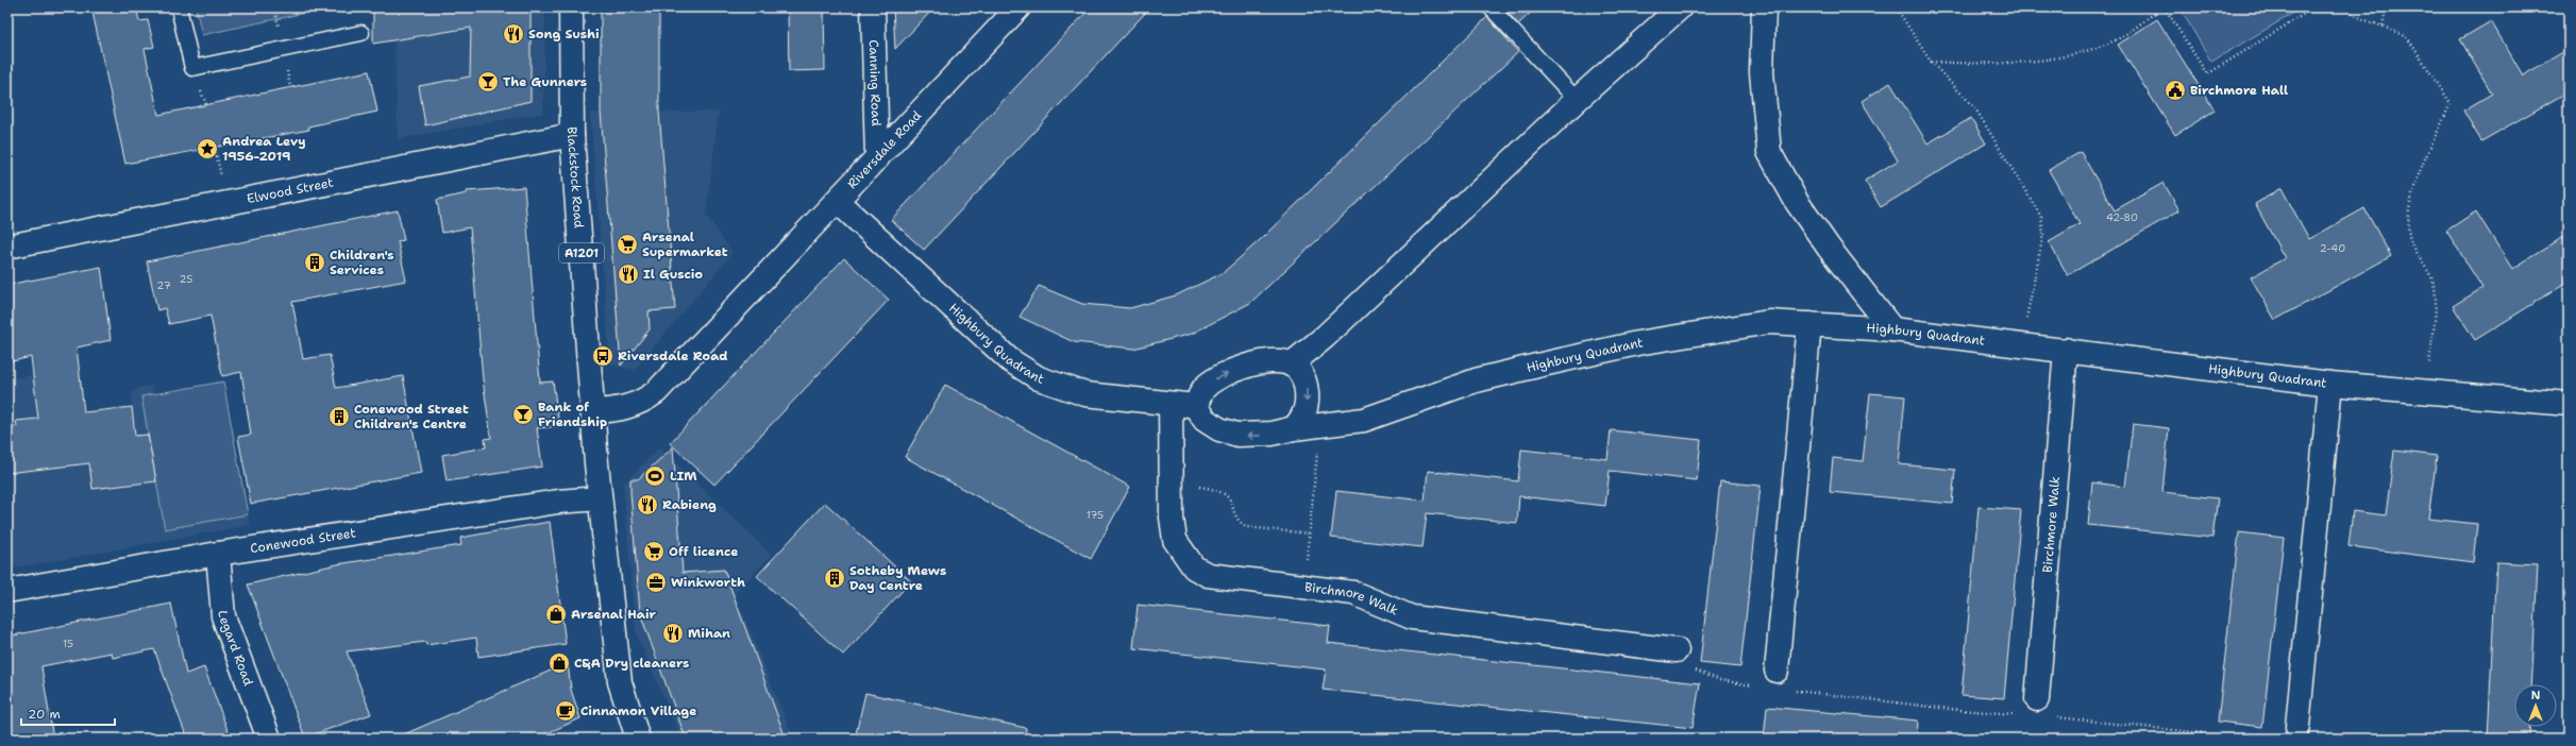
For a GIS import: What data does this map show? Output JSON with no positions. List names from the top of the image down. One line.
{"streets":{"street":["Canning Road","Riversdale Road","Blackstock Road","Elwood Street","A1201","Highbury Quadrant","Birchmore Walk","Conewood Street","Legard Road"]},"crossings":[["Canning Road","Riversdale Road"],["Riversdale Road","Blackstock Road"],["Riversdale Road","Highbury Quadrant"],["Blackstock Road","Elwood Street"],["Blackstock Road","A1201"],["Blackstock Road","Conewood Street"],["A1201","Conewood Street"],["Highbury Quadrant","Birchmore Walk"],["Conewood Street","Legard Road"]],"places":{"restaurant":["Song Sushi","Il Guscio","Rabieng","Mihan"],"bar":["The Gunners","Bank of Friendship"],"public building":["Birchmore Hall"],"place":["Andrea Levy 1956-2019"],"supermarket":["Arsenal Supermarket","Off licence"],"building":["Children's Services","Conewood Street Children's Centre","Sotheby Mews Day Centre"],"bus stop":["Riversdale Road"],"sports":["LIM"],"office":["Winkworth"],"shop":["Arsenal Hair","C&A Dry cleaners"],"cafe":["Cinnamon Village"]},"house_numbers":["42-80","2-40","25","27","175","15"],"scale_bar":"20 m","north":"top"}
